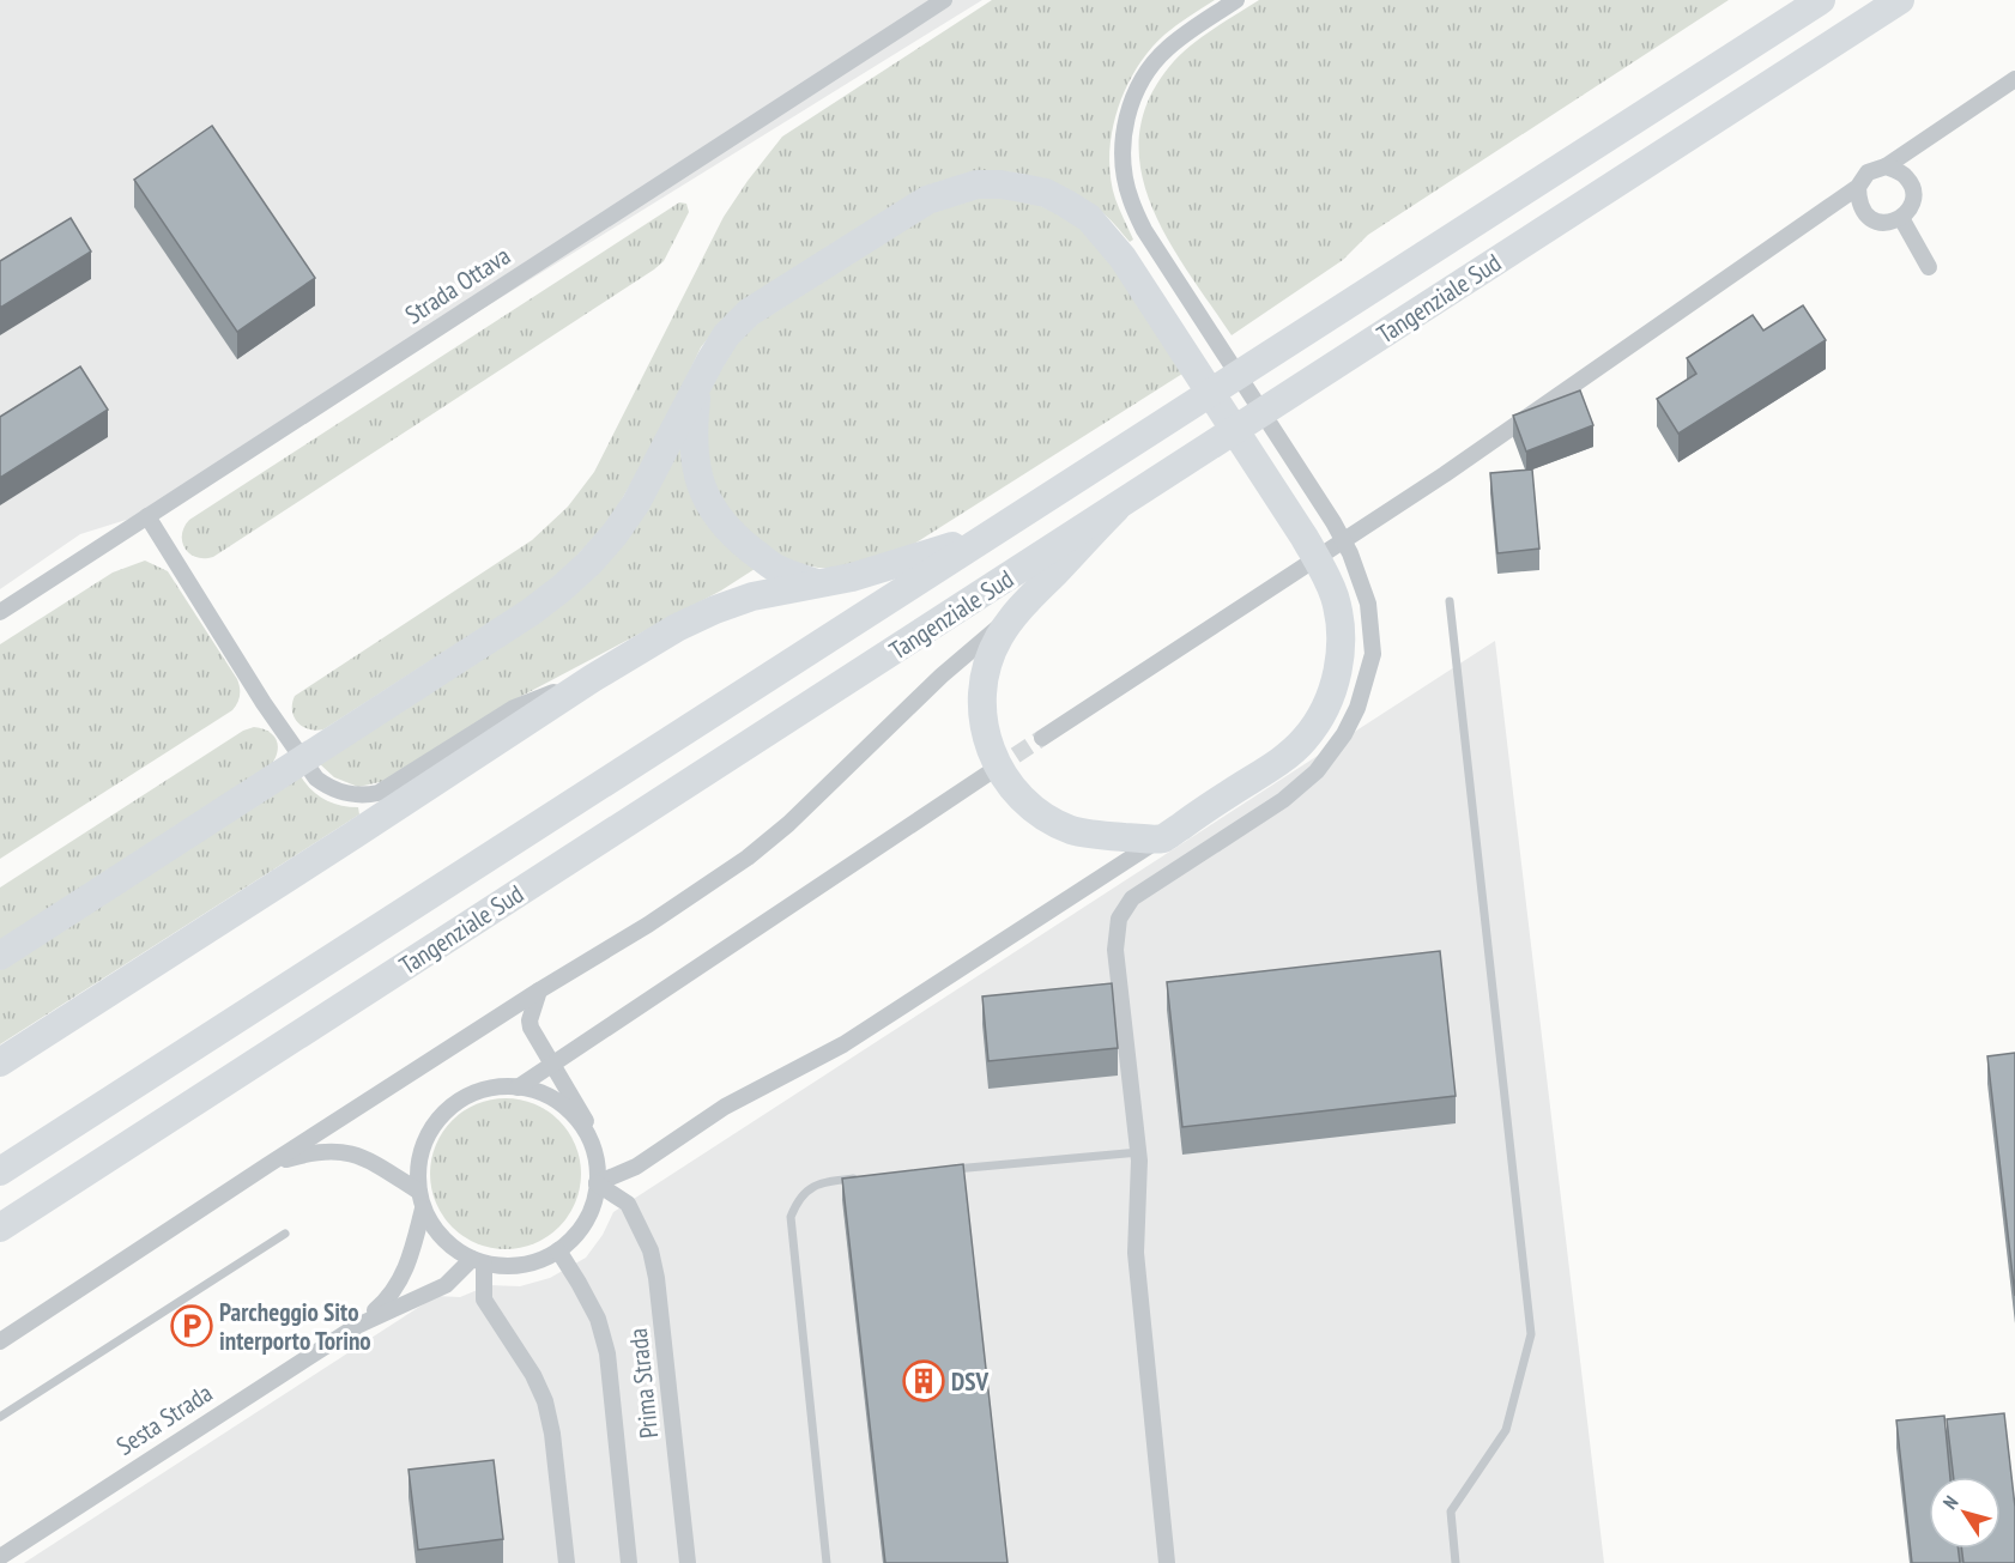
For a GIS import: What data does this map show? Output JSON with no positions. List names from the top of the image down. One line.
{"streets":{"highway":["Tangenziale Sud"],"street":["Strada Ottava","Prima Strada","Sesta Strada"]},"crossings":[["Prima Strada","Sesta Strada"]],"places":{"parking":["Parcheggio Sito interporto Torino"],"building":["DSV"]},"north":"top left"}
